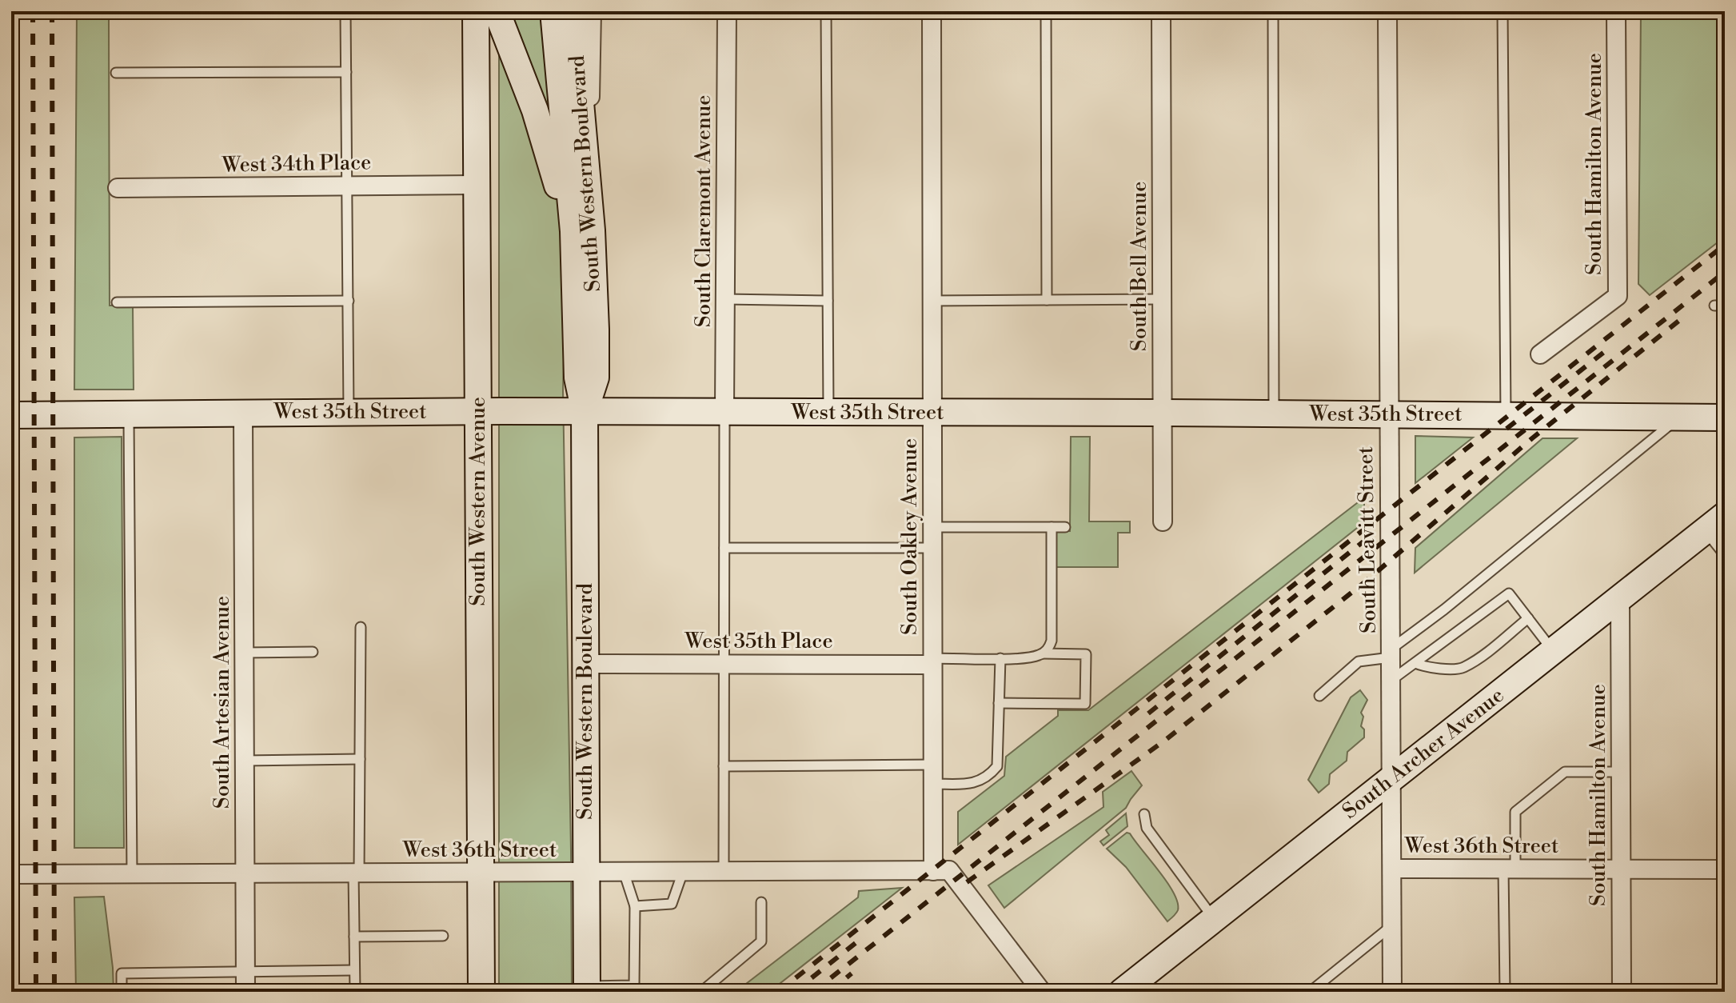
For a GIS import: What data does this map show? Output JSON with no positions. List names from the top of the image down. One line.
{"streets":{"main road":["South Western Boulevard","West 35th Street","South Western Avenue","South Archer Avenue"],"street":["West 34th Place","South Hamilton Avenue","South Claremont Avenue","South Bell Avenue","South Oakley Avenue","South Leavitt Street","West 35th Place","South Artesian Avenue","West 36th Street"]},"crossings":[["West 34th Place","South Western Avenue"],["South Hamilton Avenue","South Archer Avenue"],["South Hamilton Avenue","West 36th Street"],["South Western Boulevard","West 35th Street"],["South Western Boulevard","West 35th Place"],["South Western Boulevard","West 36th Street"],["South Claremont Avenue","West 35th Street"],["South Bell Avenue","West 35th Street"],["West 35th Street","South Western Avenue"],["West 35th Street","South Oakley Avenue"],["West 35th Street","South Leavitt Street"],["West 35th Street","South Artesian Avenue"],["South Western Avenue","West 36th Street"],["South Oakley Avenue","West 35th Place"],["South Oakley Avenue","West 36th Street"],["South Leavitt Street","South Archer Avenue"],["South Leavitt Street","West 36th Street"],["South Artesian Avenue","West 36th Street"]]}
